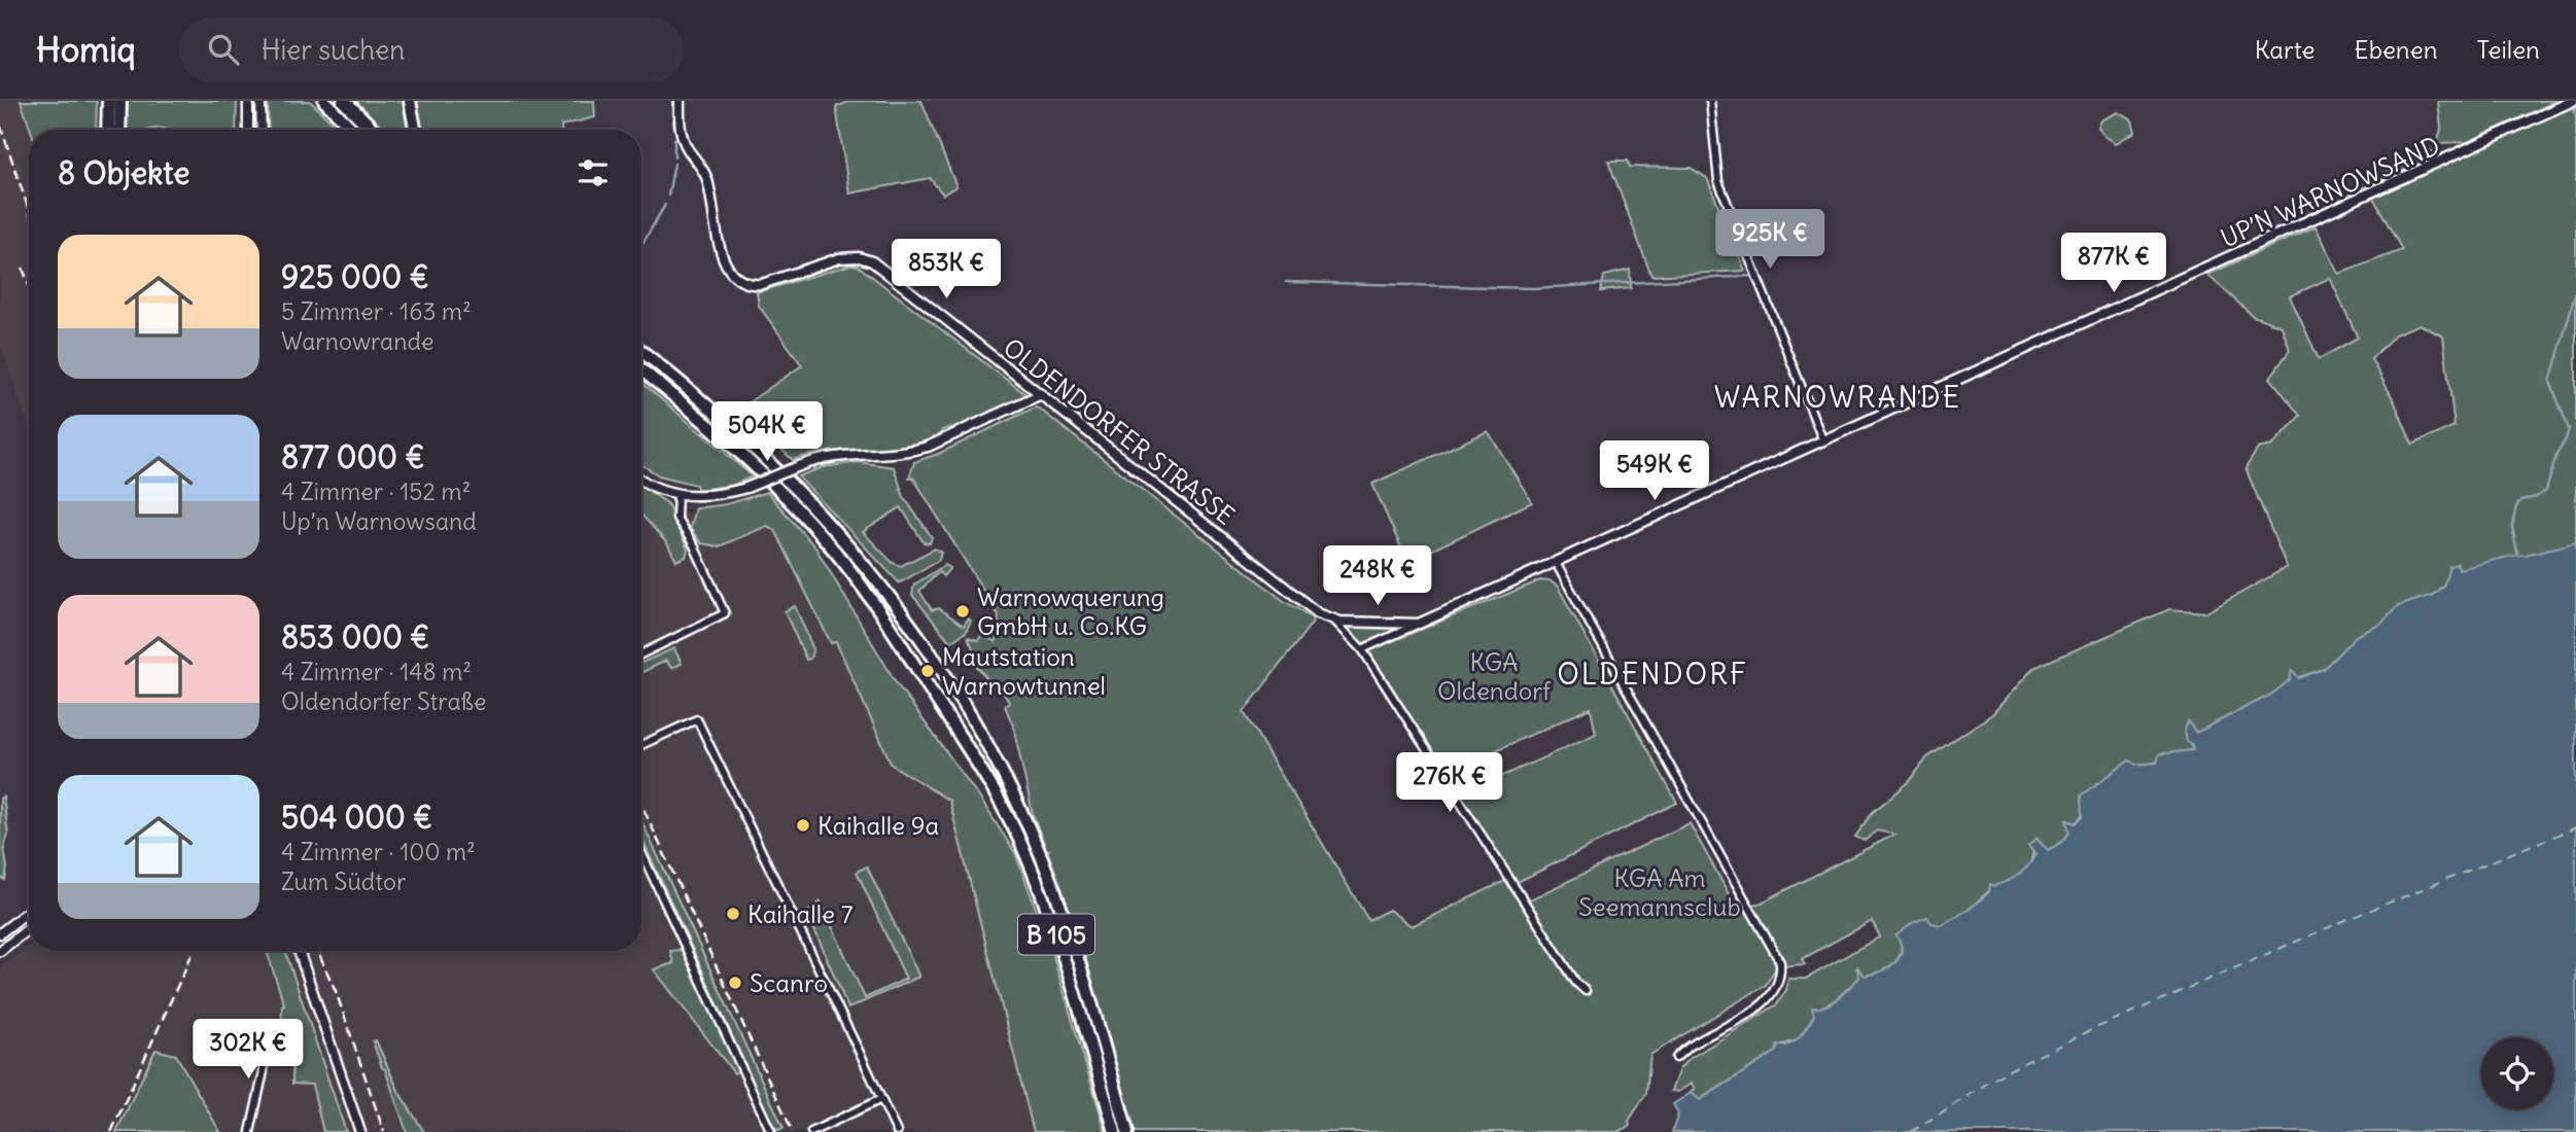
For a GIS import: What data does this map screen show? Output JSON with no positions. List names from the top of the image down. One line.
{"streets":{"highway":["B 105"],"street":["UP’N WARNOWSAND","OLDENDORFER STRASSE"]},"crossings":[["UP’N WARNOWSAND","OLDENDORFER STRASSE"]],"districts":["WARNOWRANDE","OLDENDORF"],"parks":["KGA Oldendorf","KGA Am Seemannsclub"],"places":["Warnowquerung GmbH u. Co.KG","Mautstation Warnowtunnel","Kaihalle 9a","Kaihalle 7","Scanro"],"page":{"header":"Homiq","search":"Hier suchen","nav":["Karte","Ebenen","Teilen"],"heading":"8 Objekte","price":["925K €","877K €","853K €","504K €","549K €","248K €","276K €","302K €"],"list":[{"name":"925 000 €","note":"5 Zimmer · 163 m² · Warnowrande"},{"name":"877 000 €","note":"4 Zimmer · 152 m² · Up’n Warnowsand"},{"name":"853 000 €","note":"4 Zimmer · 148 m² · Oldendorfer Straße"},{"name":"504 000 €","note":"4 Zimmer · 100 m² · Zum Südtor"}]}}
